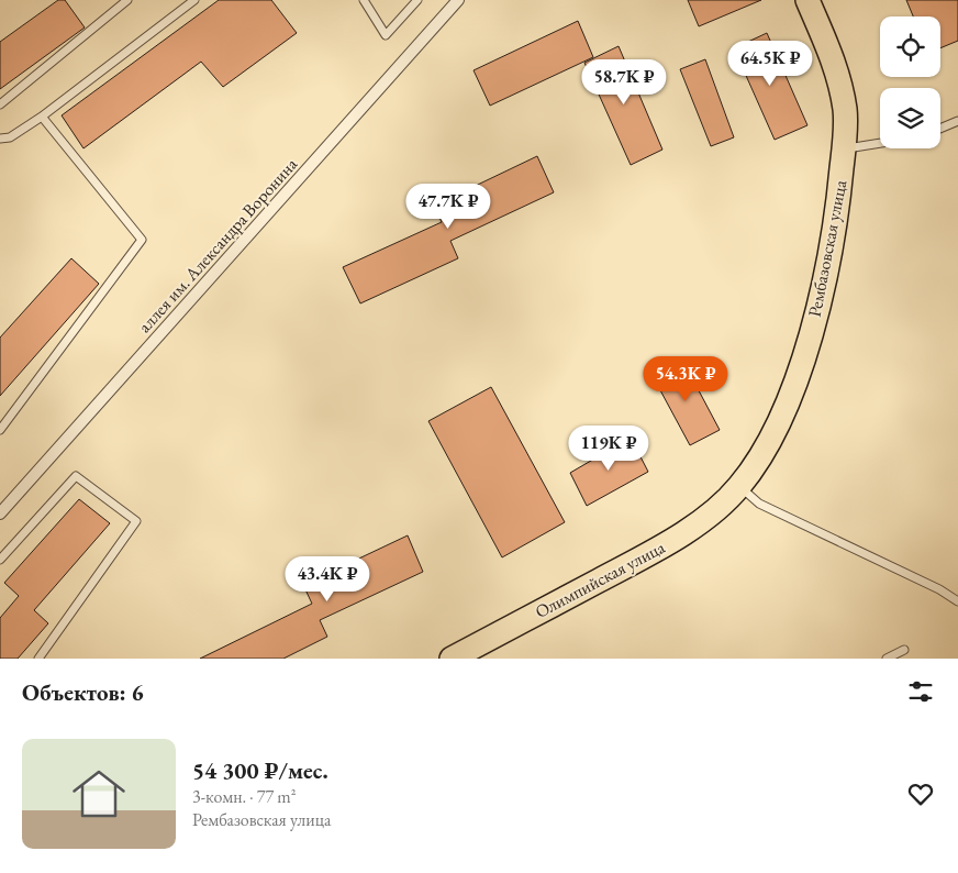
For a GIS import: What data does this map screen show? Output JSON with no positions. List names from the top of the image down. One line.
{"streets":{"main road":["Рембазовская улица","Олимпийская улица"],"street":["аллея им. Александра Воронина"]},"crossings":[["Рембазовская улица","Олимпийская улица"]],"page":{"price":["64.5K ₽","58.7K ₽","47.7K ₽","54.3K ₽","119K ₽","43.4K ₽"],"heading":"Объектов: 6","list":[{"name":"54 300 ₽/мес.","note":"3-комн. · 77 m² · Рембазовская улица"}]}}
